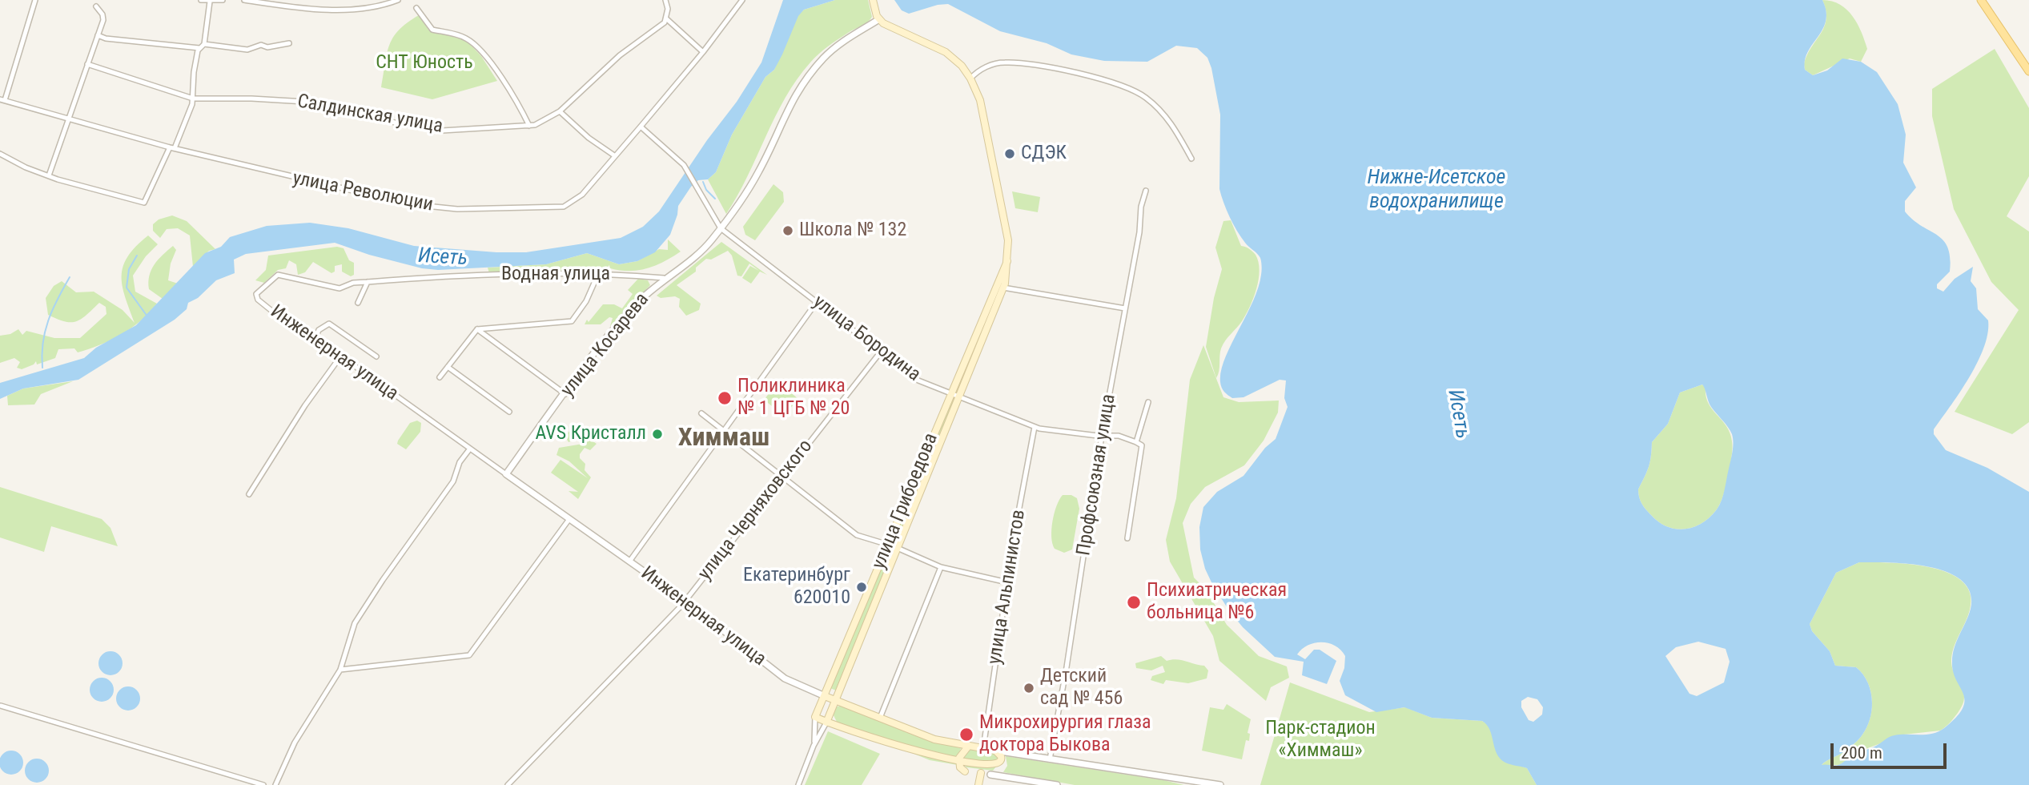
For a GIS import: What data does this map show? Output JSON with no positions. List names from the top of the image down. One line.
{"streets":{"main road":["Инженерная улица","улица Грибоедова"],"street":["Салдинская улица","улица Революции","Водная улица","улица Бородина","улица Косарева","Профсоюзная улица","улица Черняховского","улица Альпинистов"]},"crossings":[["улица Революции","улица Бородина"],["Водная улица","улица Косарева"],["Водная улица","Инженерная улица"],["улица Бородина","улица Косарева"],["улица Бородина","Профсоюзная улица"],["улица Бородина","улица Грибоедова"],["улица Бородина","улица Черняховского"],["улица Бородина","улица Альпинистов"],["улица Косарева","Инженерная улица"],["улица Косарева","улица Грибоедова"],["Инженерная улица","Профсоюзная улица"],["Инженерная улица","улица Грибоедова"],["Инженерная улица","улица Черняховского"],["Инженерная улица","улица Альпинистов"]],"districts":["Химмаш"],"water":["Нижне-Исетское водохранилище","Исеть"],"parks":["СНТ Юность","Парк-стадион «Химмаш»"],"places":["СДЭК","Школа № 132","Поликлиника № 1 ЦГБ № 20","AVS Кристалл","Екатеринбург 620010","Психиатрическая больница №6","Детский сад № 456","Микрохирургия глаза доктора Быкова"],"scale_bar":"200 m"}
